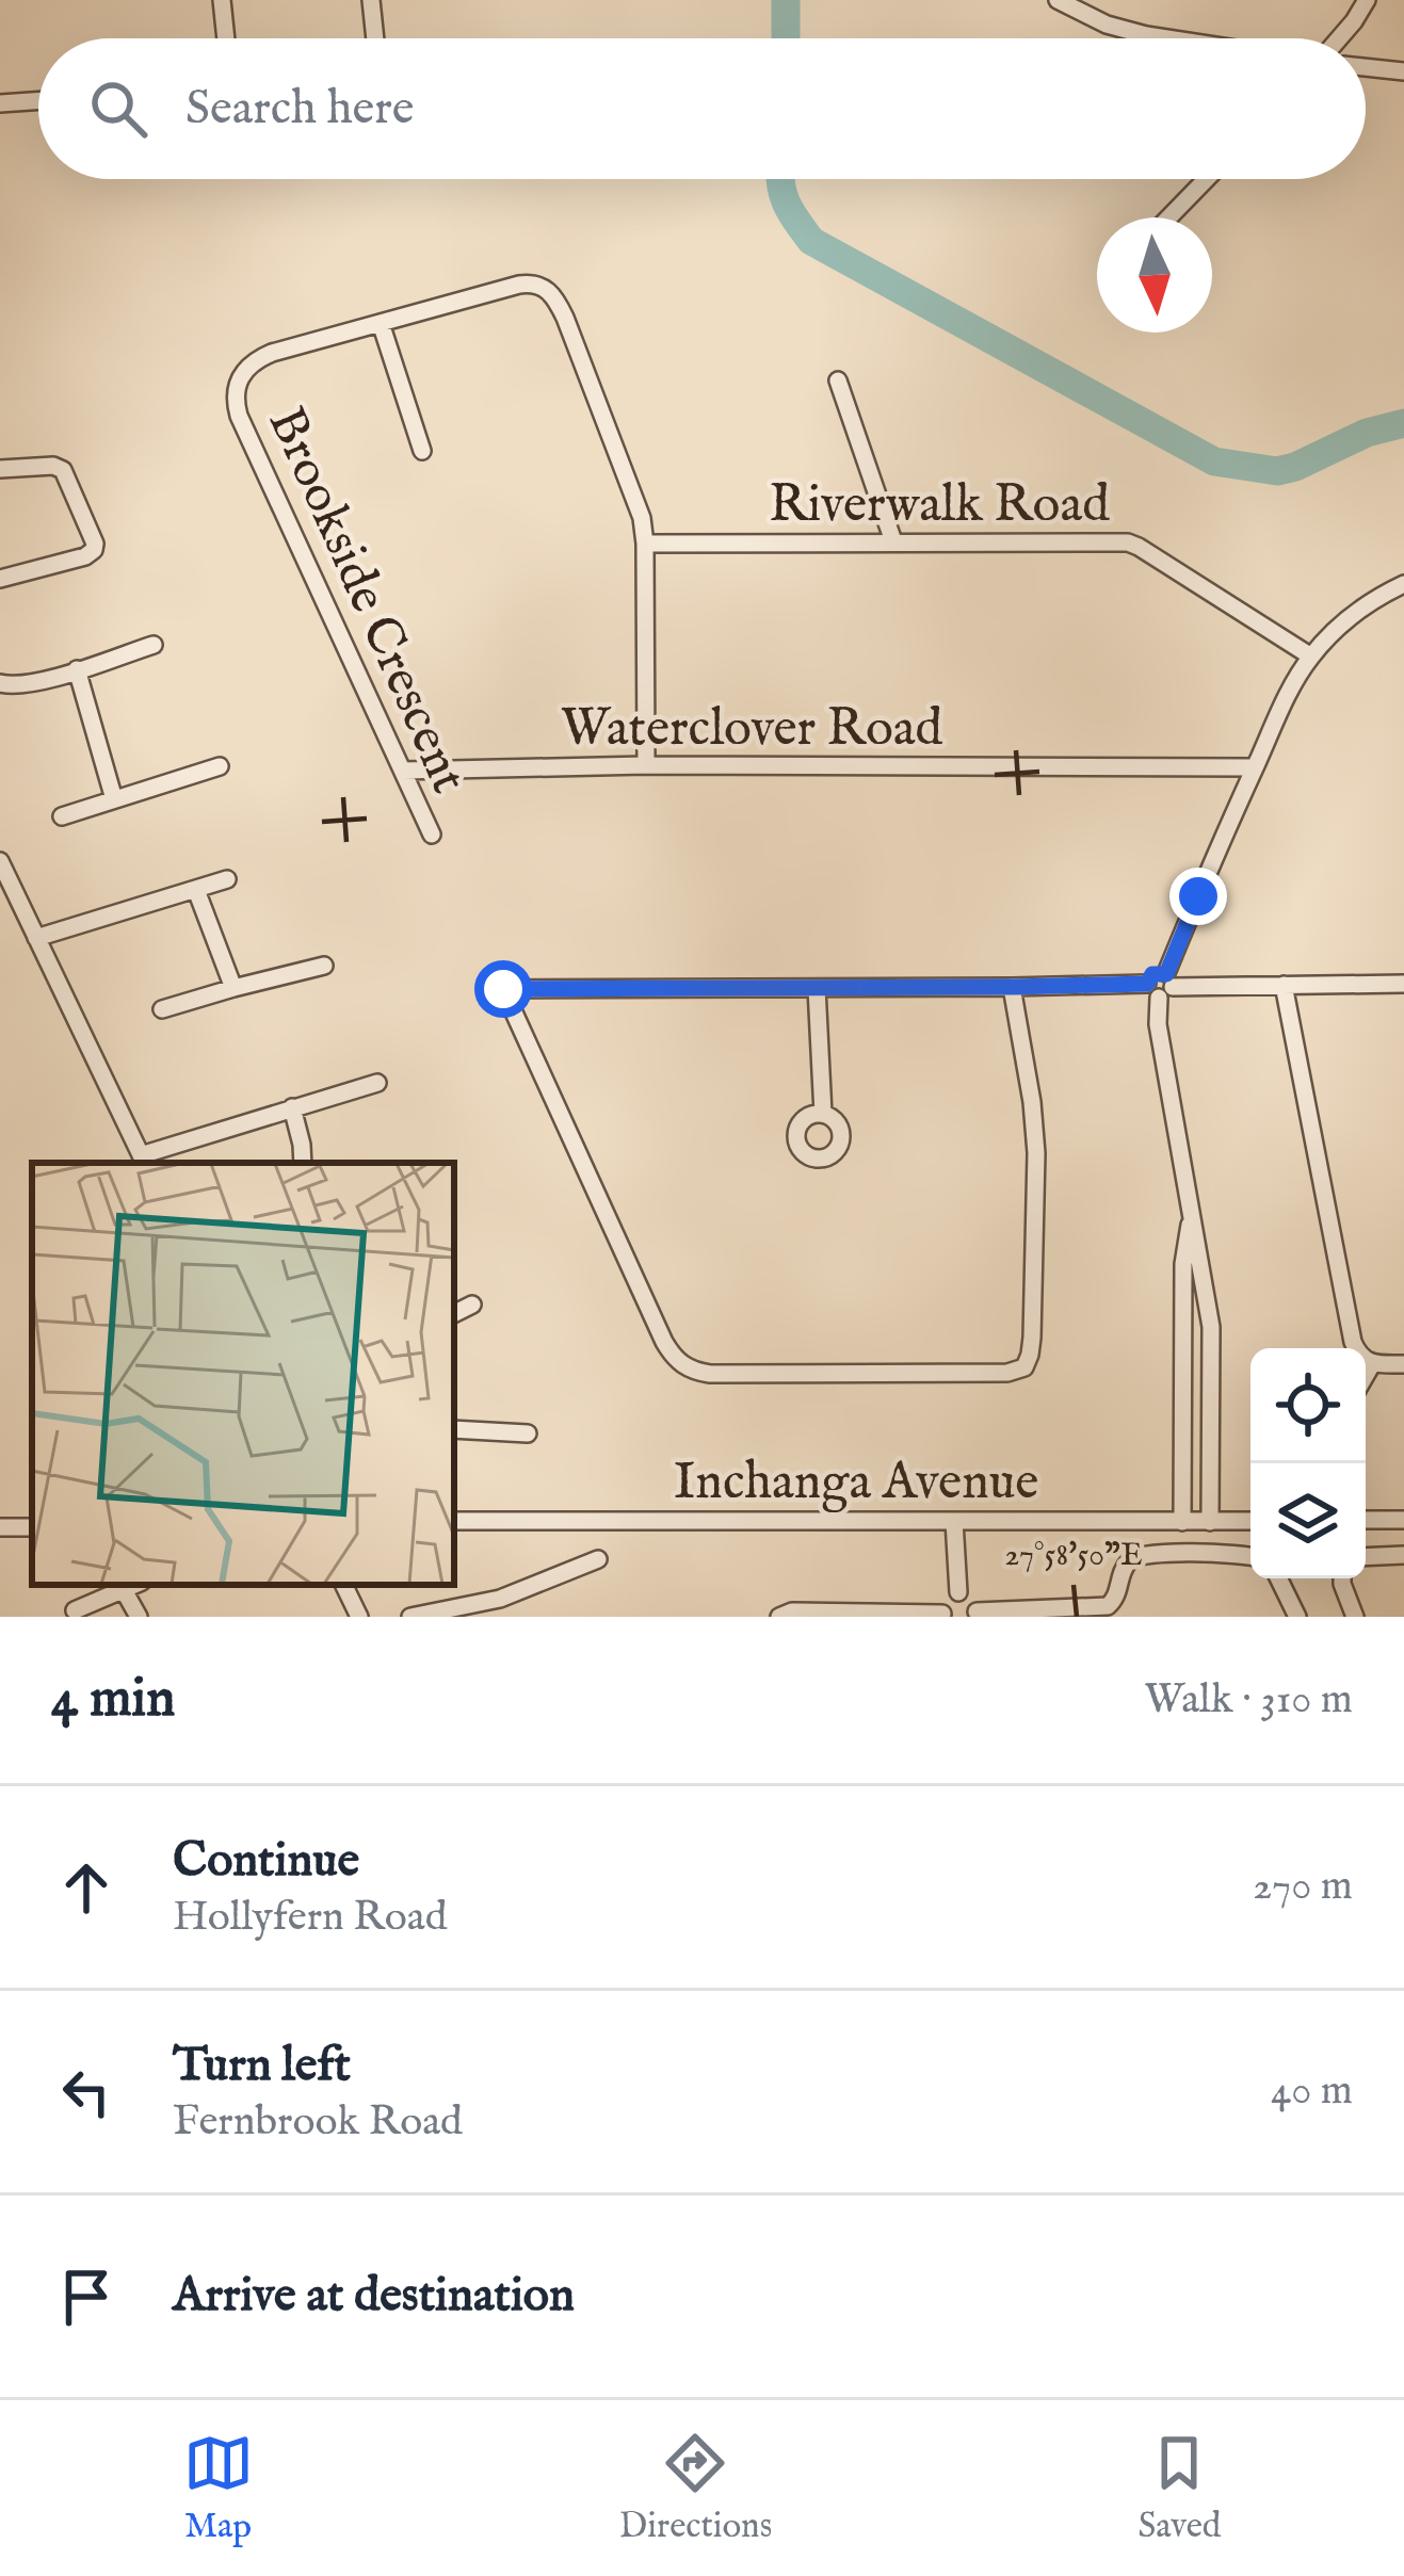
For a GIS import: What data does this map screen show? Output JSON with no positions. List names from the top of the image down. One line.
{"streets":{"street":["Riverwalk Road","Brookside Crescent","Waterclover Road","Inchanga Avenue"]},"crossings":[["Riverwalk Road","Brookside Crescent"],["Brookside Crescent","Waterclover Road"]],"north":"bottom","page":{"search":"Search here","heading":["4 min","Walk · 310 m"],"list":[["Continue","Hollyfern Road","270 m"],["Turn left","Fernbrook Road","40 m"],"Arrive at destination"],"nav":["Map","Directions","Saved"]},"coordinates":["27°58'50\"E"]}
